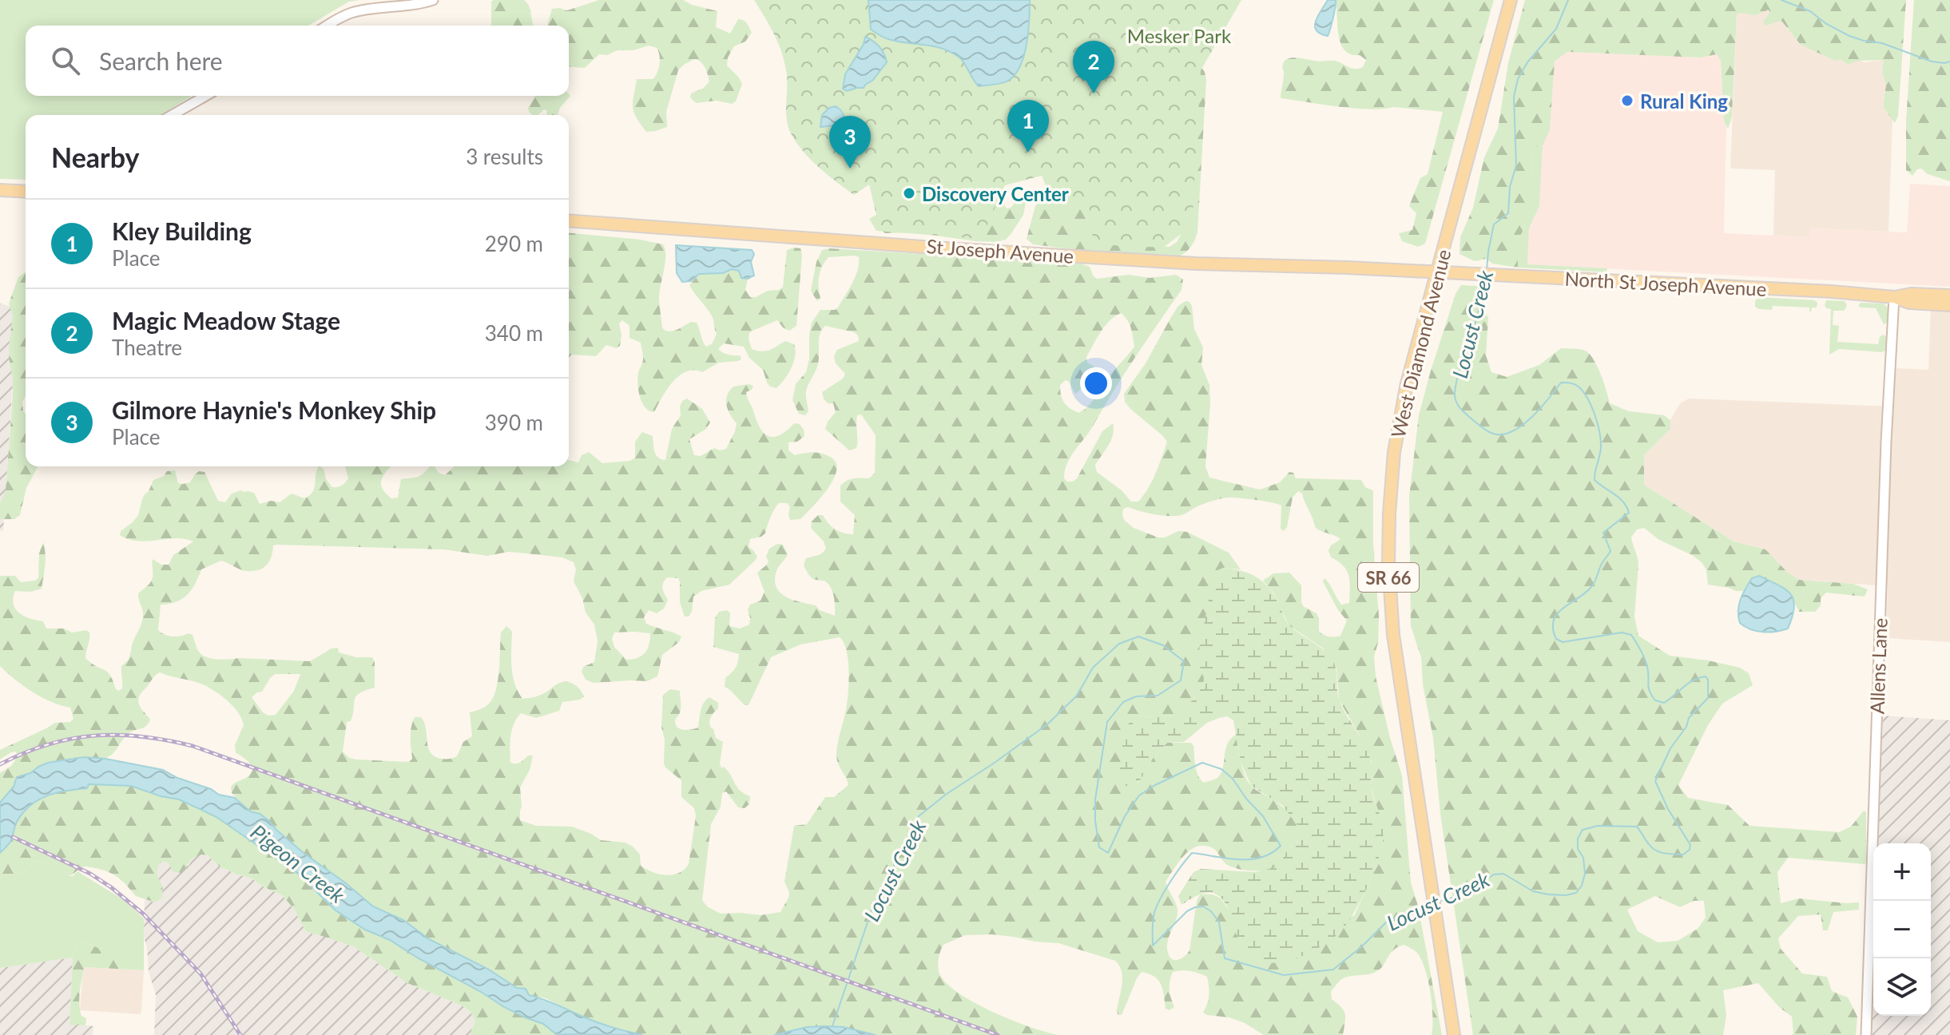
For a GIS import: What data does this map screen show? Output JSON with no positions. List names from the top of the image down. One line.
{"streets":{"main road":["St Joseph Avenue","North St Joseph Avenue","West Diamond Avenue","SR 66"],"street":["Allens Lane"]},"crossings":[["St Joseph Avenue","North St Joseph Avenue"],["St Joseph Avenue","West Diamond Avenue"],["North St Joseph Avenue","West Diamond Avenue"],["North St Joseph Avenue","Allens Lane"]],"water":["Locust Creek","Pigeon Creek"],"parks":["Mesker Park"],"places":["Rural King","Discovery Center"],"page":{"search":"Search here","pins":["2","1","3"],"heading":["Nearby","3 results"],"list":[{"mark":"1","name":"Kley Building","note":"Place","value":"290 m"},{"mark":"2","name":"Magic Meadow Stage","note":"Theatre","value":"340 m"},{"mark":"3","name":"Gilmore Haynie's Monkey Ship","note":"Place","value":"390 m"}],"map_buttons":["+","−"]}}
